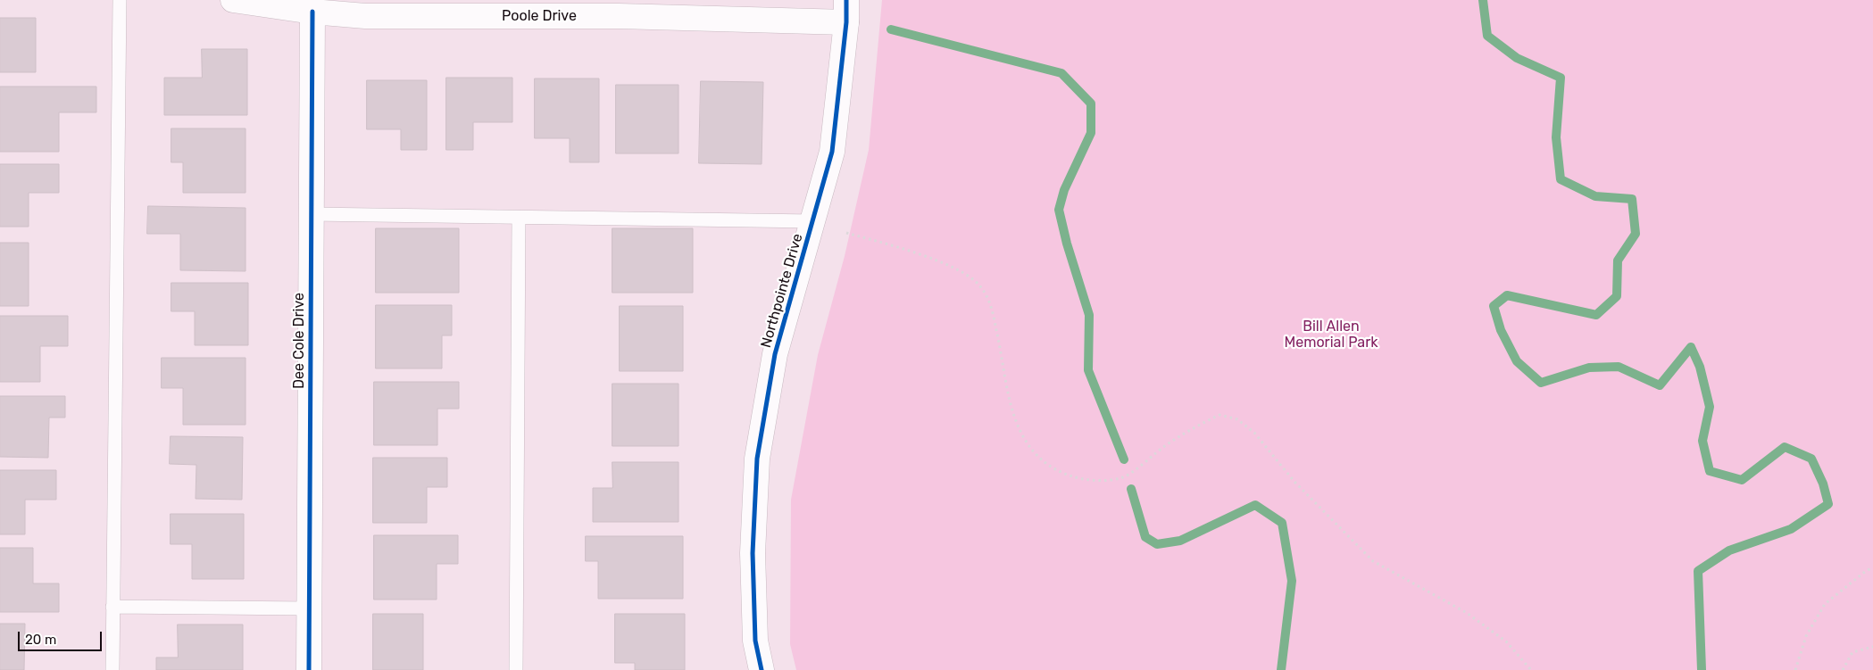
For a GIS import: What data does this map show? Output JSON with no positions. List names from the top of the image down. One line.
{"streets":{"street":["Poole Drive","Northpointe Drive","Dee Cole Drive"]},"crossings":[["Poole Drive","Northpointe Drive"],["Poole Drive","Dee Cole Drive"]],"parks":["Bill Allen Memorial Park"],"scale_bar":"20 m"}
